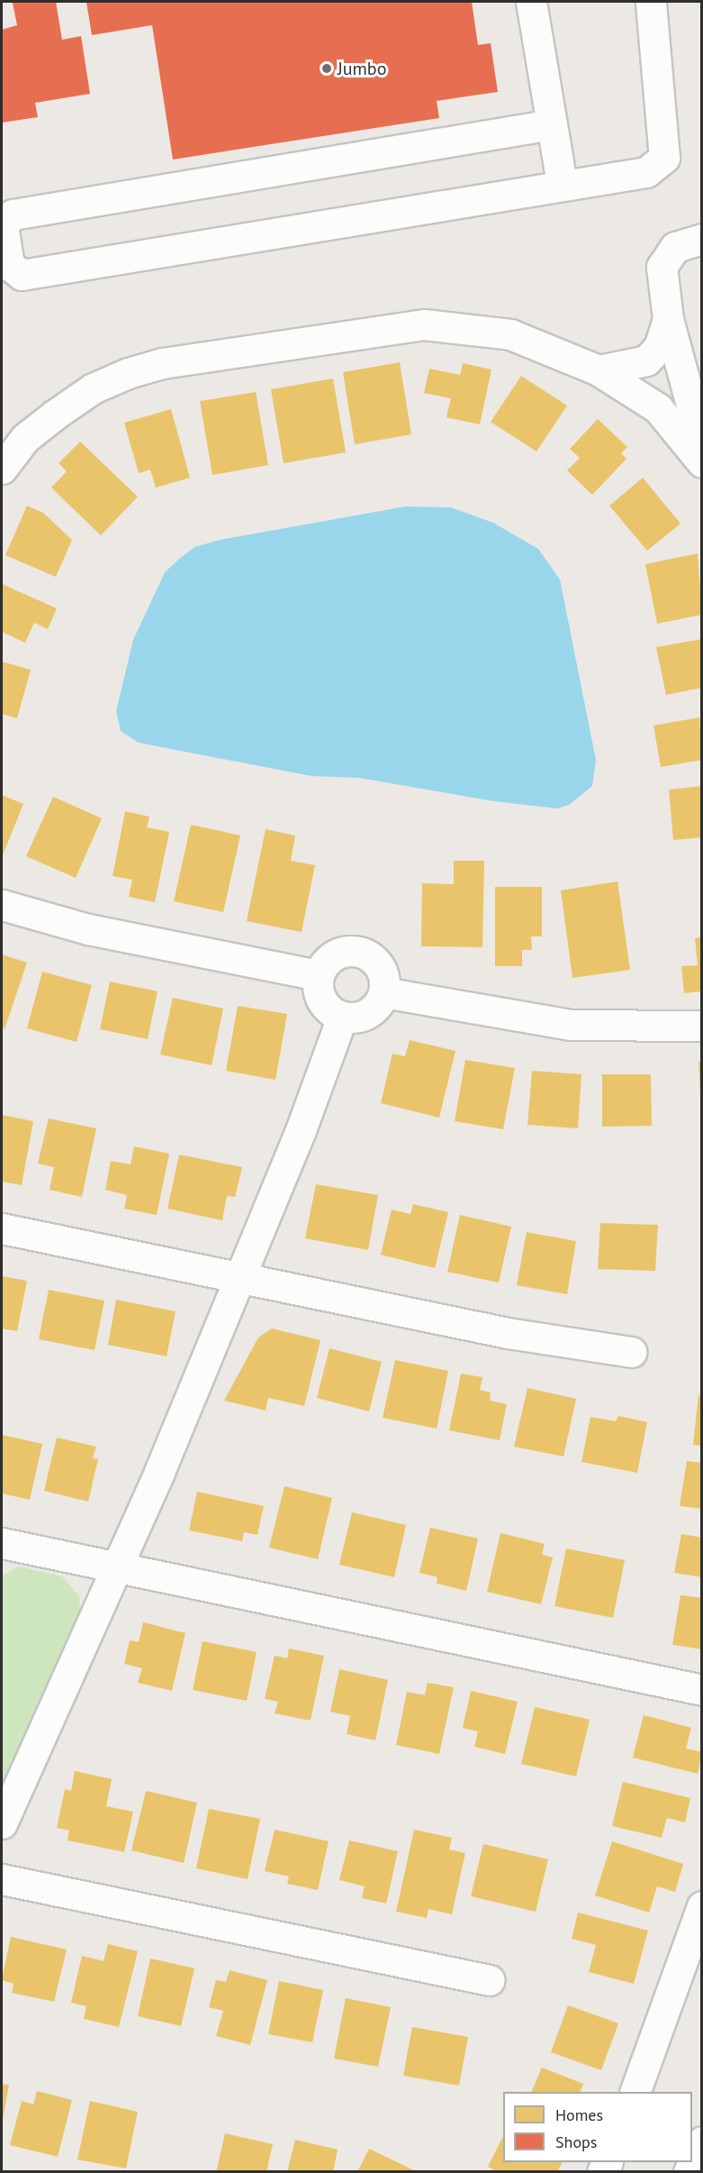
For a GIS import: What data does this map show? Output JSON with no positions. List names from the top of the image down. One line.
{"places":["Jumbo"],"legend":["Homes","Shops"]}
